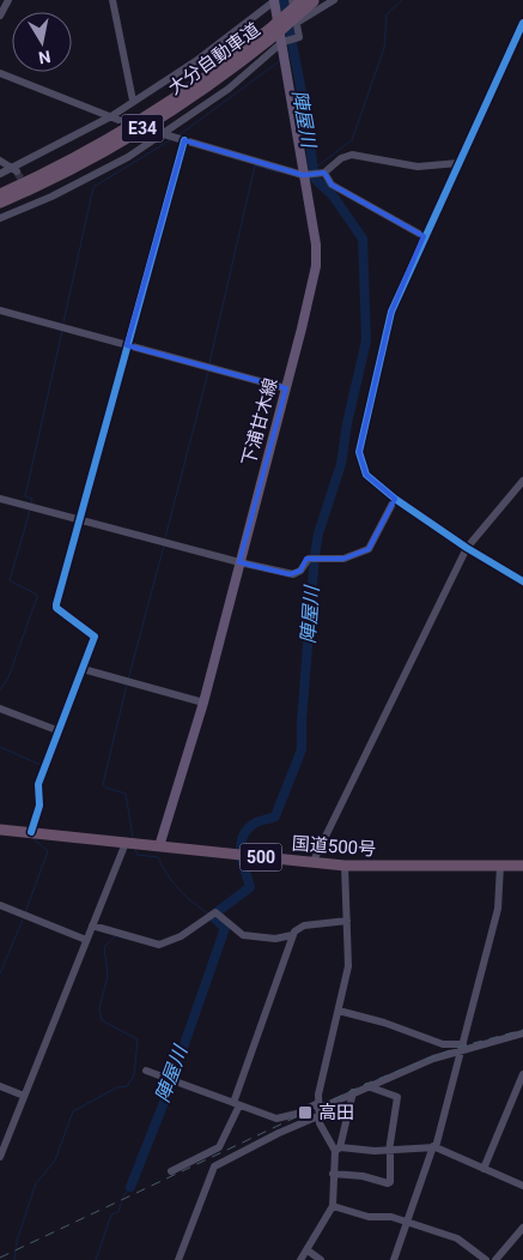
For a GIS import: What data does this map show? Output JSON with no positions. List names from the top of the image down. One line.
{"streets":{"highway":["大分自動車道","E34","国道500号","500"],"main road":["下浦甘木線"]},"crossings":[["大分自動車道","下浦甘木線"],["下浦甘木線","国道500号"]],"water":["陣屋川"],"places":{"transit":["高田"]},"north":"bottom"}
